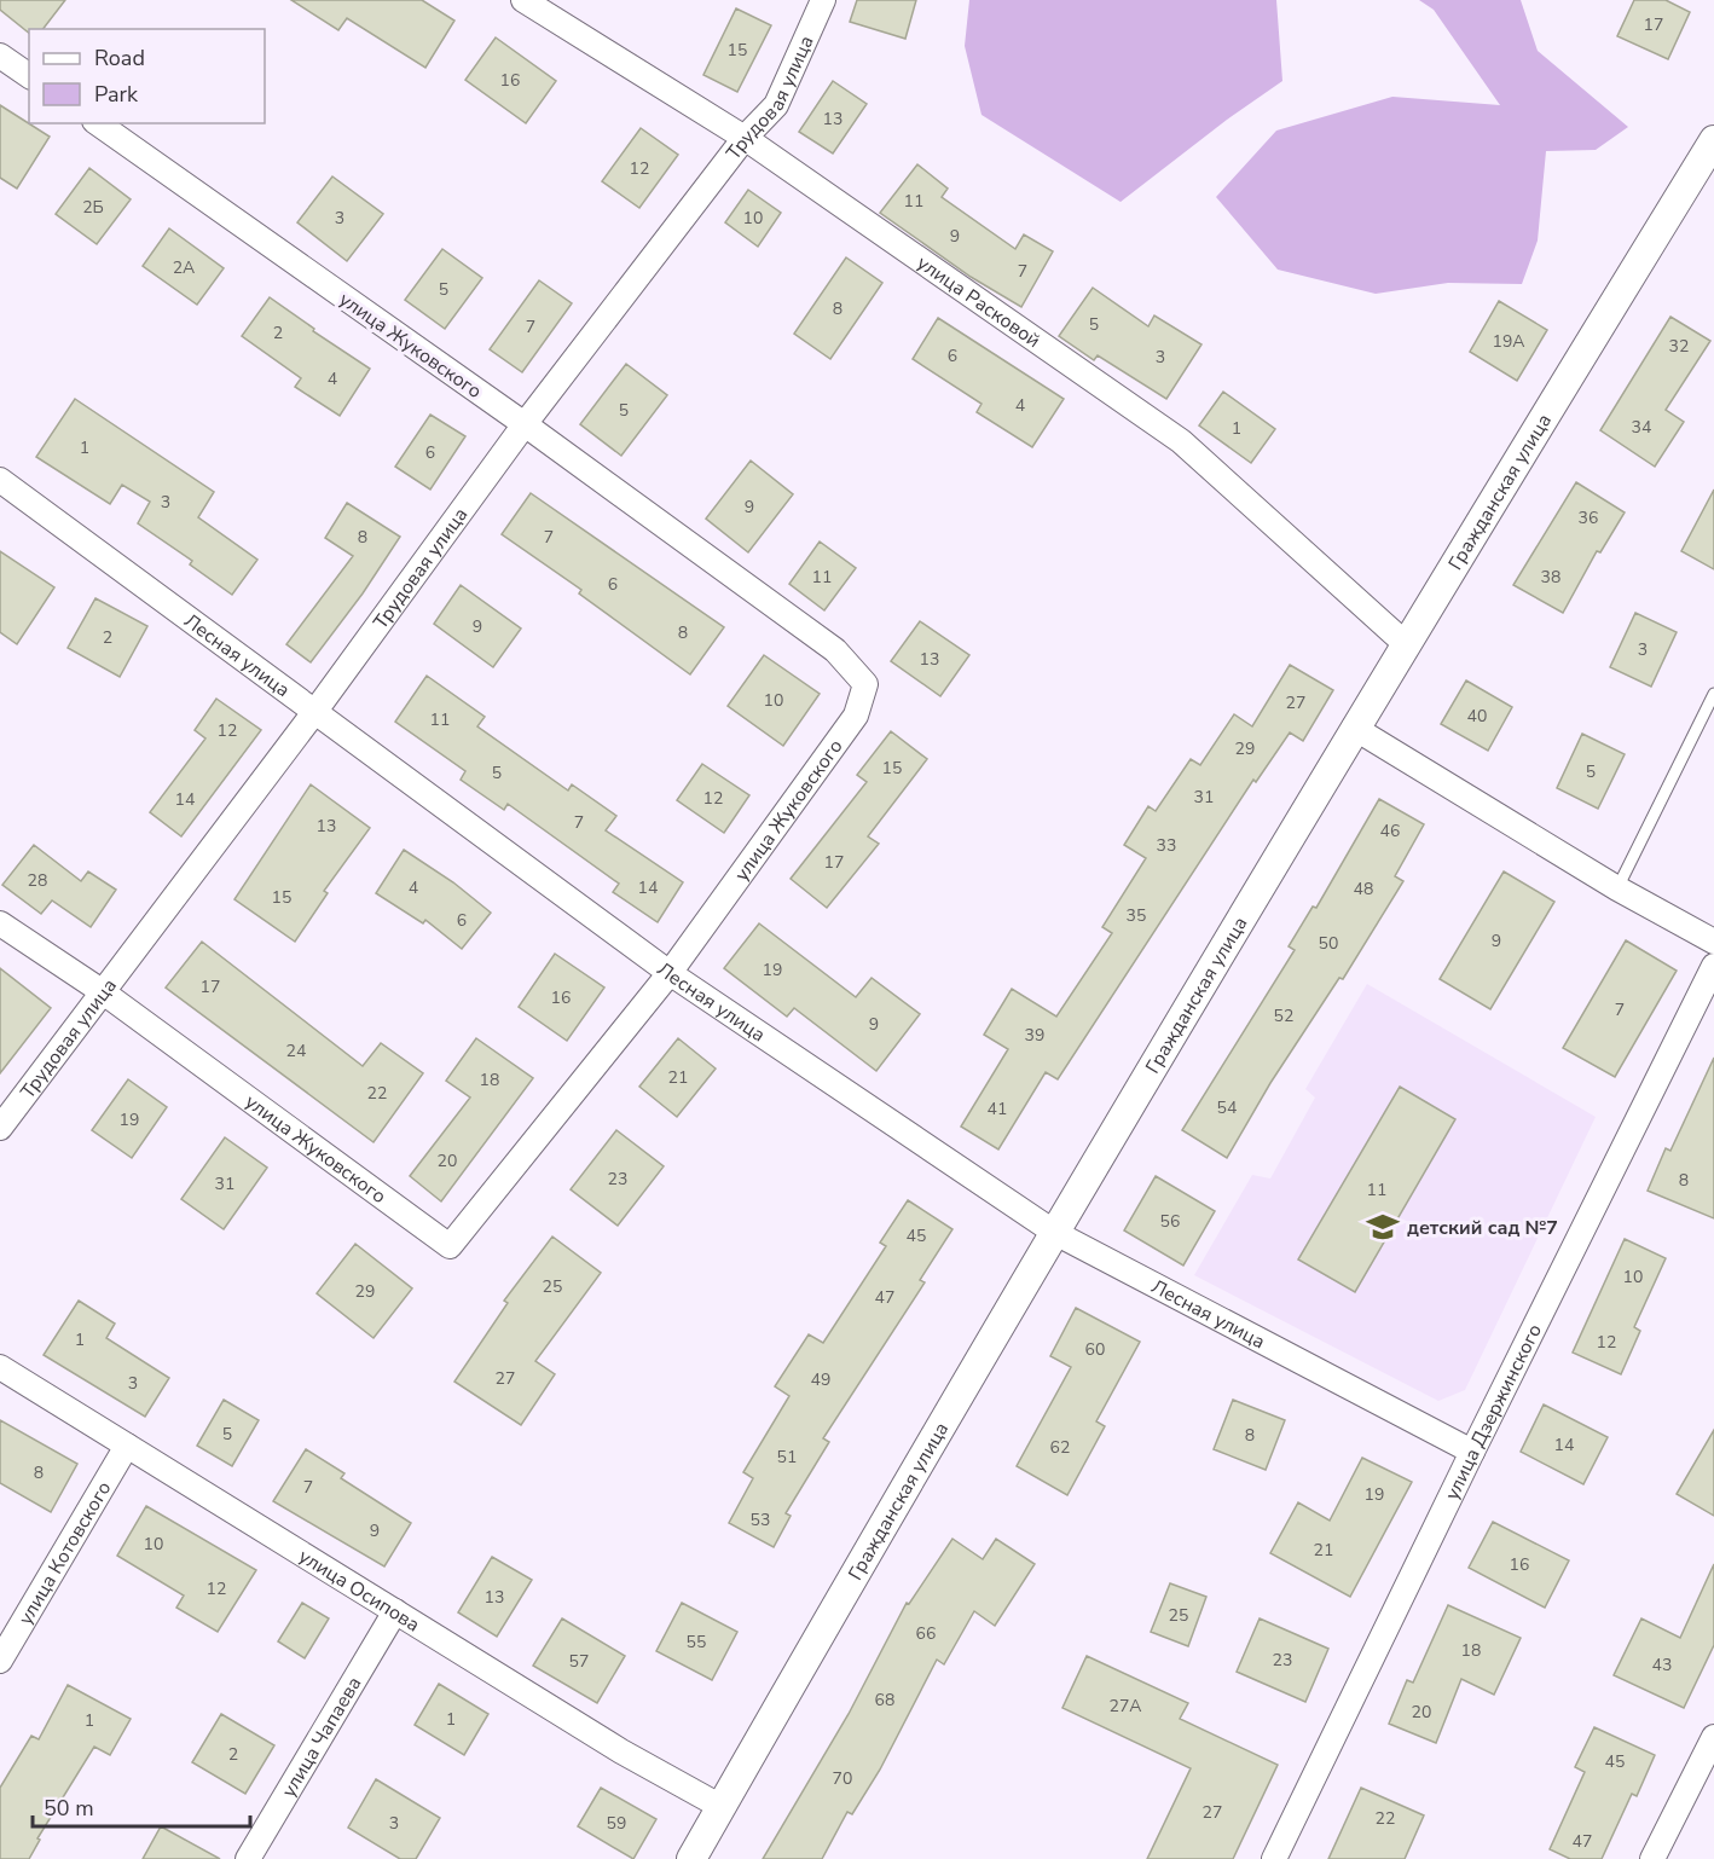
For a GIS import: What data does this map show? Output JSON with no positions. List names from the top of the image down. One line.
{"streets":{"street":["Трудовая улица","улица Расковой","улица Жуковского","Гражданская улица","Лесная улица","улица Дзержинского","улица Котовского","улица Осипова","улица Чапаева"]},"crossings":[["Трудовая улица","улица Расковой"],["Трудовая улица","улица Жуковского"],["Трудовая улица","Лесная улица"],["улица Расковой","Гражданская улица"],["улица Жуковского","Лесная улица"],["Гражданская улица","Лесная улица"],["Гражданская улица","улица Осипова"],["Лесная улица","улица Дзержинского"],["улица Котовского","улица Осипова"],["улица Осипова","улица Чапаева"]],"places":{"school or university":["детский сад №7"]},"house_numbers":["17","15","16","13","12","11","2Б","3","10","9","2А","7","5","8","5","7","2","19А","32","6","3","4","4","5","34","1","1","6","3","9","36","8","7","11","38","6","9","8","2","3","13","10","27","40","11","12","29","15","5","5","31","12","14","7","13","46","33","17","28","4","14","48","15","35","6","9","50","19","17","16","7","52","9","39","24","21","18","22","54","41","19","20","23","8","31","11","56","45","10","25","29","47","1","12","60","27","49","3","5","8","14","62","51","8","7","19","53","9","10","21","16","12","13","25","66","55","18","23","57","43","68","27А","20","1","1","2","45","70","27","22","3","59","47"],"legend":["Road","Park"],"scale_bar":"50 m"}
